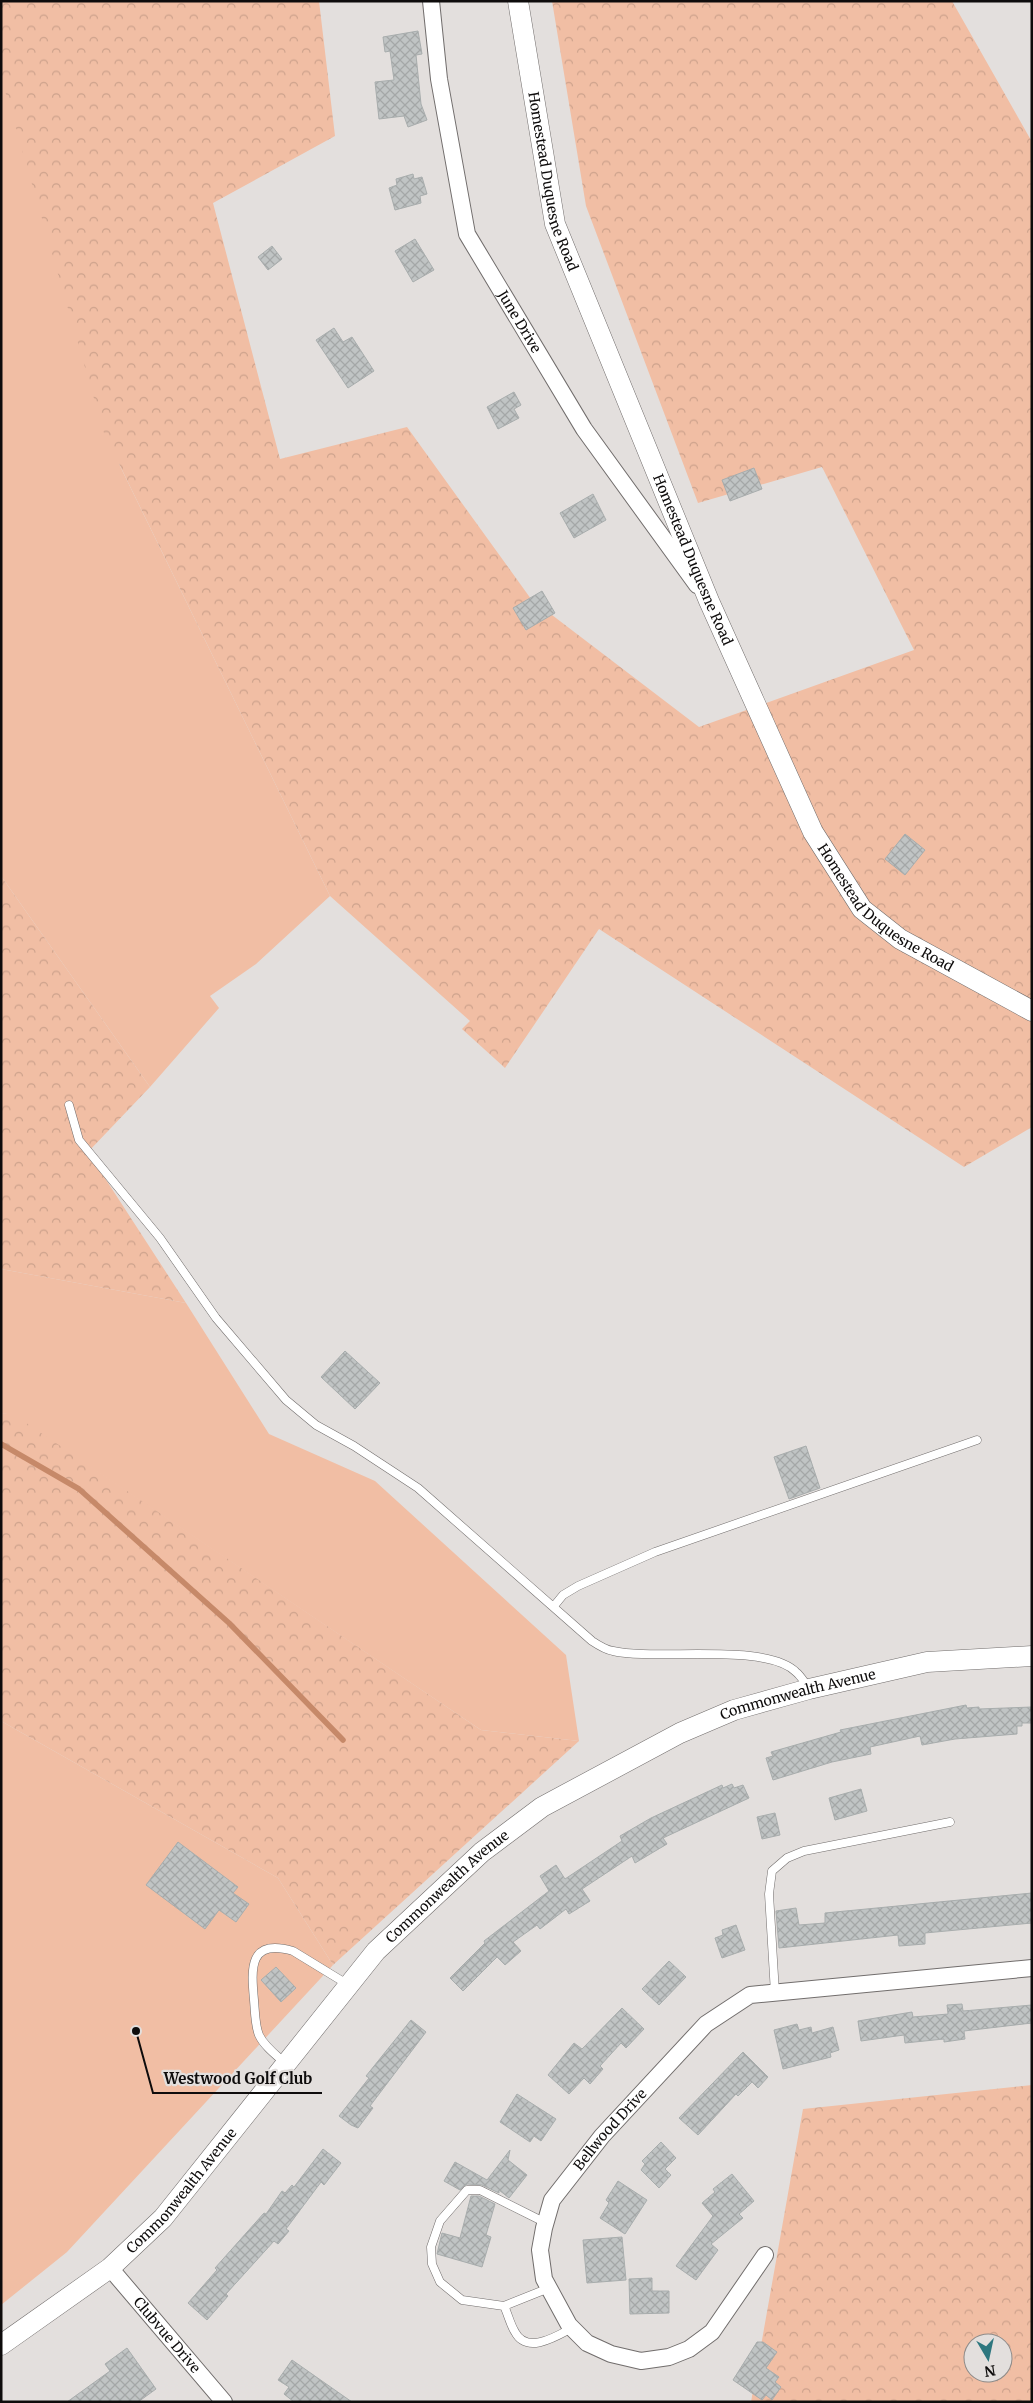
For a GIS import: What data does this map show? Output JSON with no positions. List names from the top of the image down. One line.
{"streets":{"street":["Homestead Duquesne Road","June Drive","Commonwealth Avenue","Bellwood Drive","Clubvue Drive"]},"crossings":[["Homestead Duquesne Road","June Drive"],["Commonwealth Avenue","Clubvue Drive"]],"places":["Westwood Golf Club"],"north":"bottom"}
